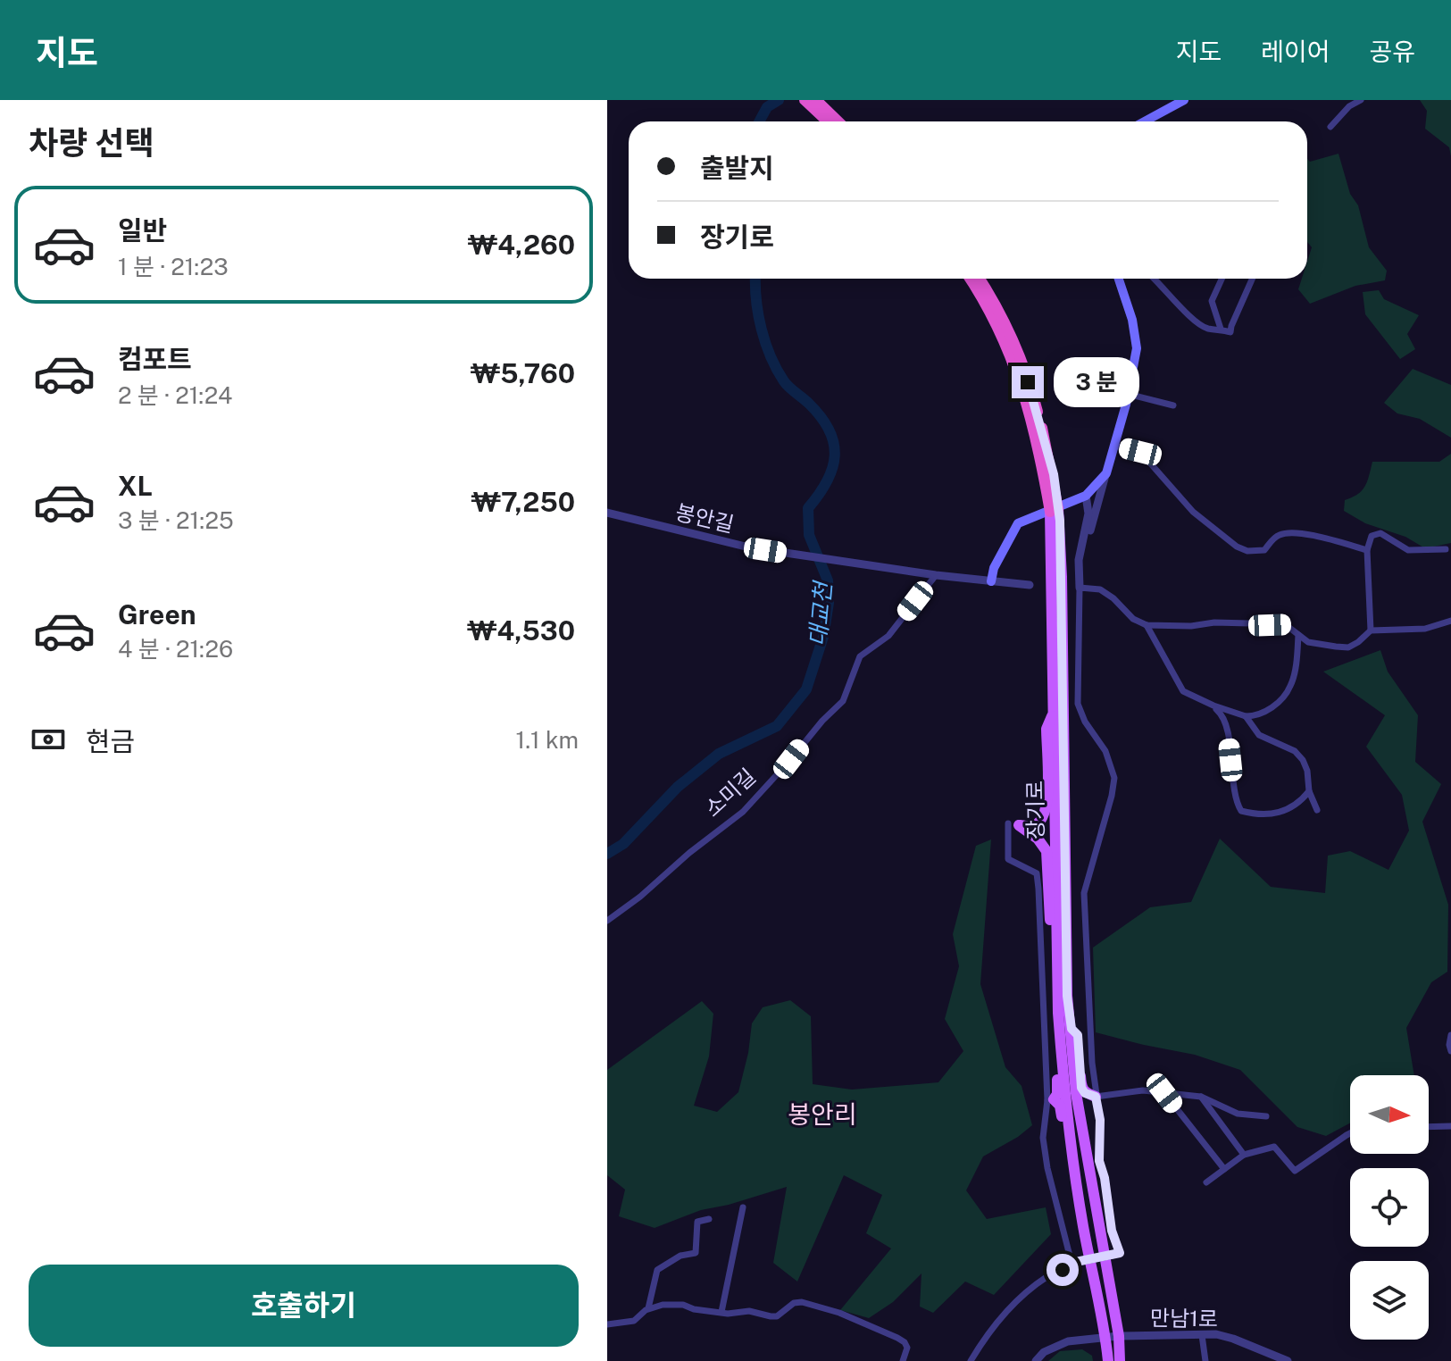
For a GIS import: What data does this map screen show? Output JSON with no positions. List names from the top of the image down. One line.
{"streets":{"highway":["장기로"],"street":["봉안길","소미길","만남1로"]},"crossings":[["봉안길","소미길"],["장기로","만남1로"]],"districts":["봉안리"],"water":["대교천"],"north":"right","page":{"header":"지도","nav":["지도","레이어","공유"],"heading":"차량 선택","banner":["출발지","장기로"],"list":[{"name":"일반","note":"1 분 · 21:23","value":"₩4,260"},{"name":"컴포트","note":"2 분 · 21:24","value":"₩5,760"},{"name":"XL","note":"3 분 · 21:25","value":"₩7,250"},{"name":"Green","note":"4 분 · 21:26","value":"₩4,530"}],"bubble":"3 분","pay":["현금","1.1 km"],"buttons":"호출하기"}}
